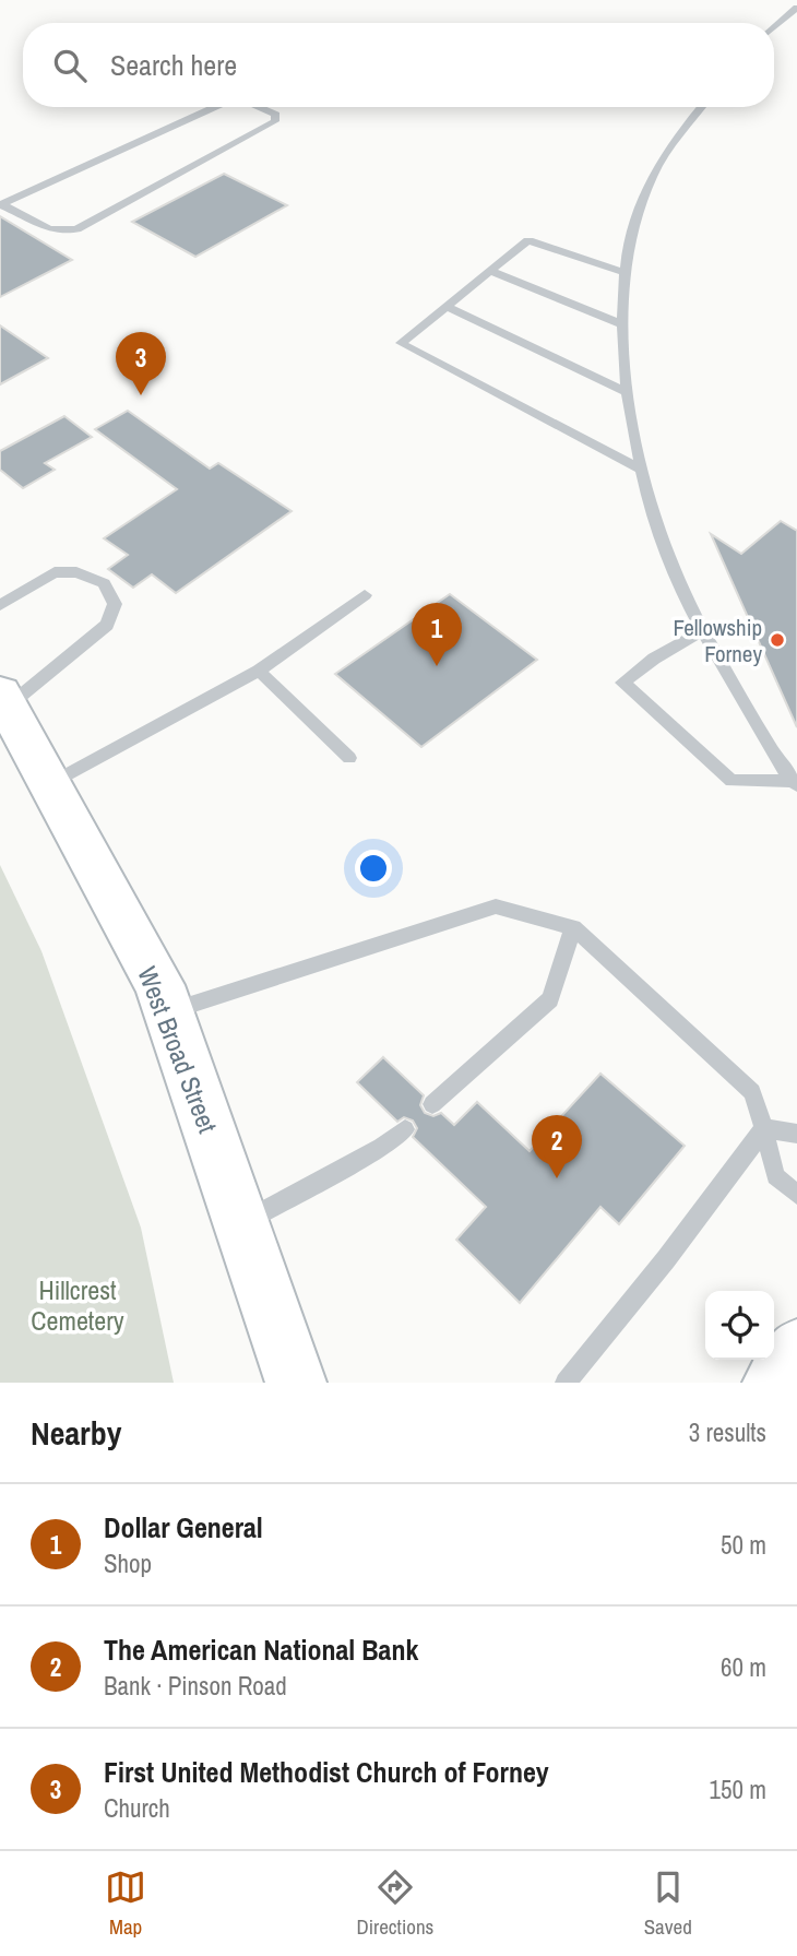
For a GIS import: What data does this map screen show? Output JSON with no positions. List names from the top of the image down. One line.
{"streets":{"main road":["West Broad Street"]},"parks":["Hillcrest Cemetery"],"places":["Fellowship Forney"],"page":{"search":"Search here","pins":["3","1","2"],"heading":["Nearby","3 results"],"list":[{"mark":"1","name":"Dollar General","note":"Shop","value":"50 m"},{"mark":"2","name":"The American National Bank","note":"Bank · Pinson Road","value":"60 m"},{"mark":"3","name":"First United Methodist Church of Forney","note":"Church","value":"150 m"}],"nav":["Map","Directions","Saved"]}}
